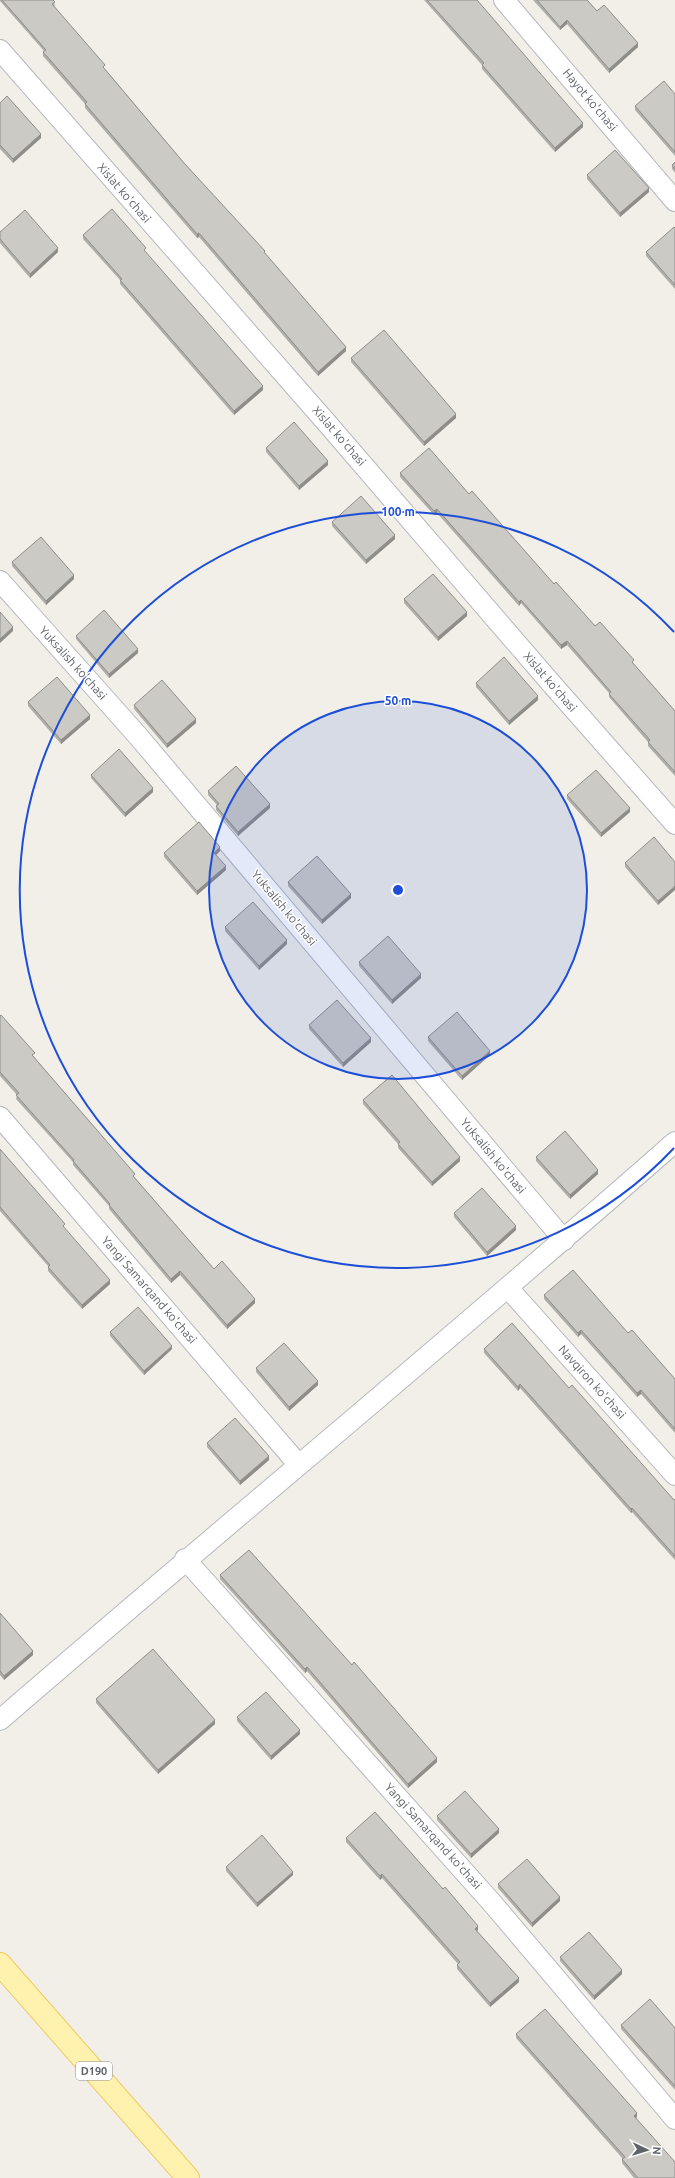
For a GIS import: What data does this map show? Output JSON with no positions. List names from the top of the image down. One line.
{"streets":{"main road":["D190"],"street":["Hayot ko'chasi","Xislat ko'chasi","Yuksalish ko'chasi","Yangi Samarqand ko'chasi","Navqiron ko'chasi"]},"north":"right","rings":["100 m","50 m"]}
